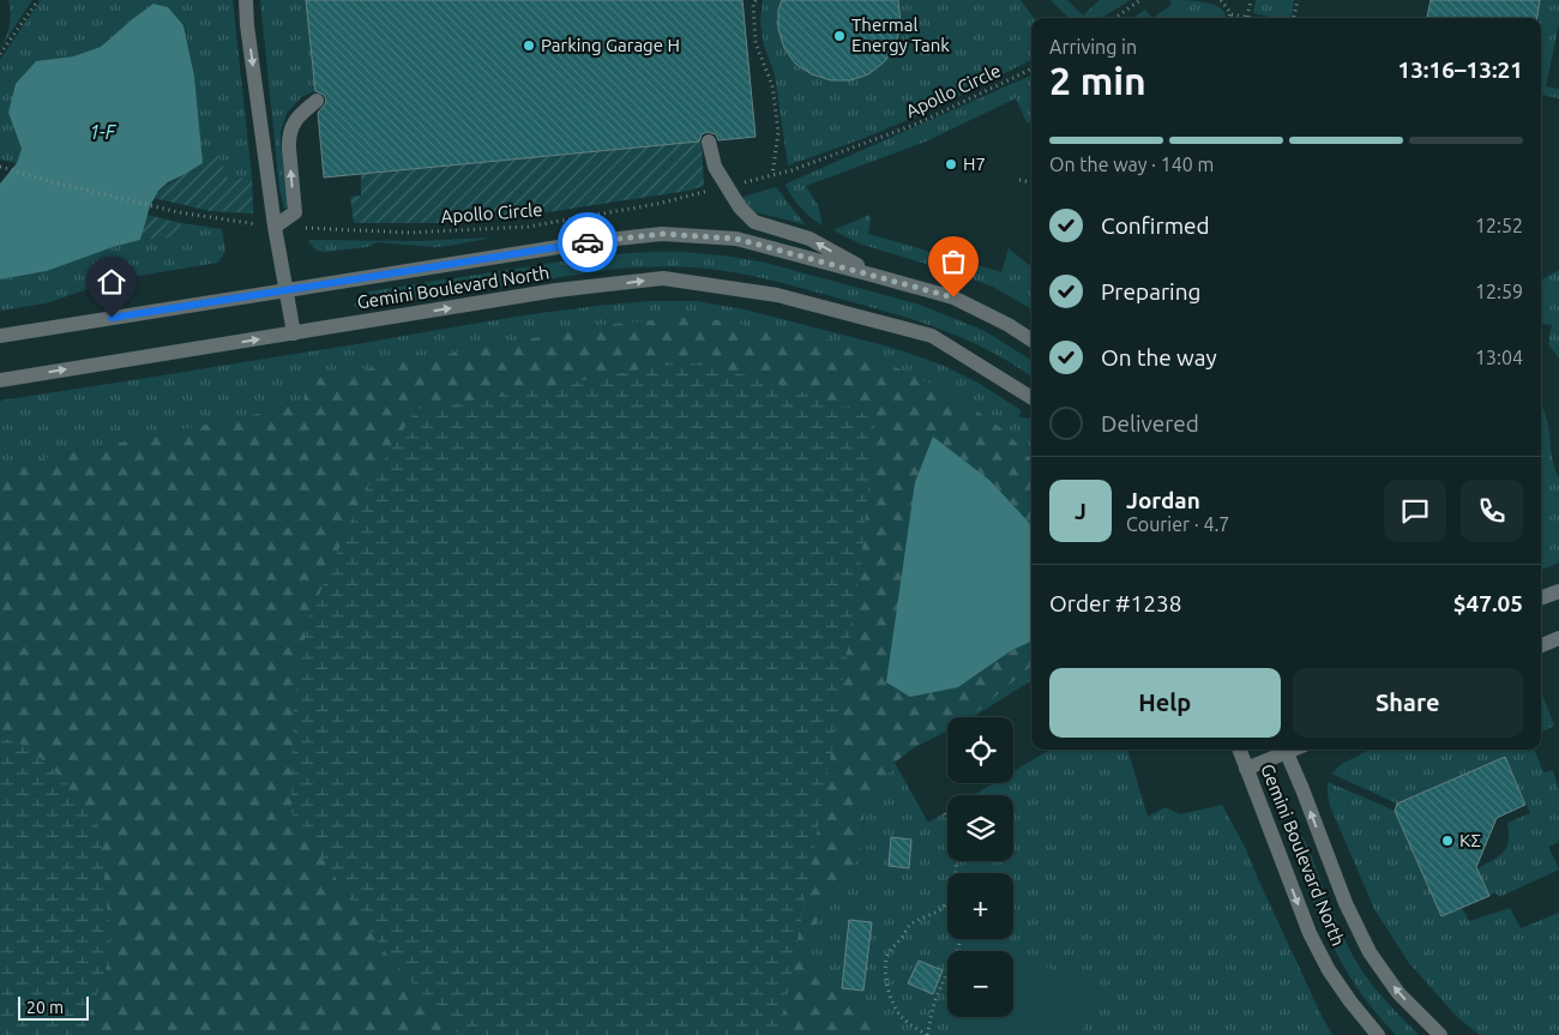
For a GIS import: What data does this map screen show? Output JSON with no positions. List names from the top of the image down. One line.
{"streets":{"street":["Gemini Boulevard North"],"path":["Apollo Circle"]},"water":["1-F"],"places":["Thermal Energy Tank","Parking Garage H","H7","ΚΣ"],"scale_bar":"20 m","page":{"heading":["2 min","Arriving in","13:16–13:21"],"panel":["Jordan","Courier · 4.7","Order #1238","$47.05"],"bar":"On the way · 140 m","list":[["Confirmed","12:52"],["Preparing","12:59"],["On the way","13:04"],"Delivered"],"round":"J","buttons":["Help","Share"],"map_buttons":["+","−"],"scale":"20 m"}}
